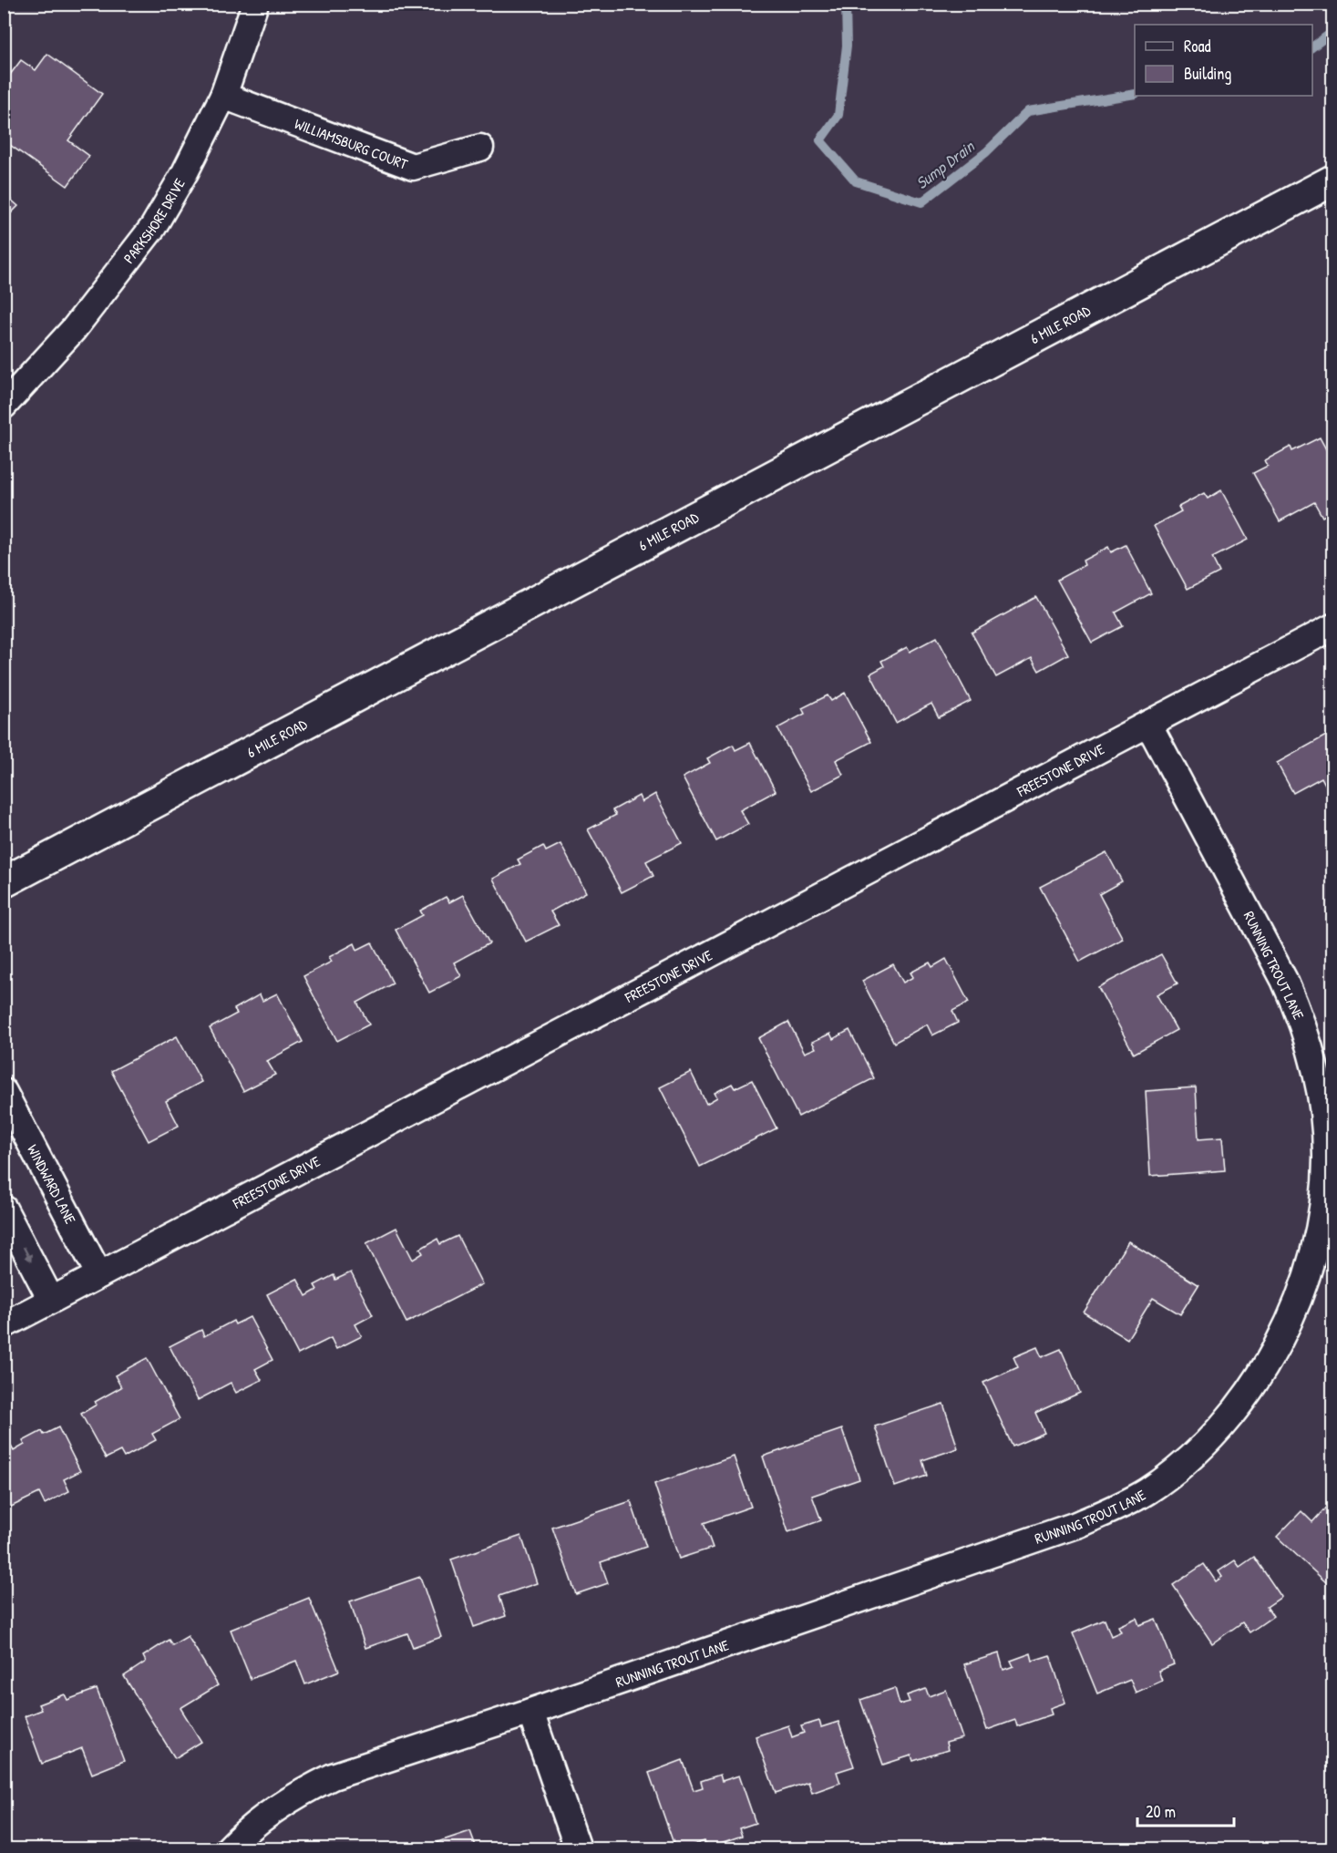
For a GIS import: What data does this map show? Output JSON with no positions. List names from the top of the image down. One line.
{"streets":{"street":["WILLIAMSBURG COURT","PARKSHORE DRIVE","6 MILE ROAD","FREESTONE DRIVE","RUNNING TROUT LANE","WINDWARD LANE"]},"crossings":[["WILLIAMSBURG COURT","PARKSHORE DRIVE"],["FREESTONE DRIVE","RUNNING TROUT LANE"],["FREESTONE DRIVE","WINDWARD LANE"]],"water":["Sump Drain"],"legend":["Road","Building"],"scale_bar":"20 m"}
